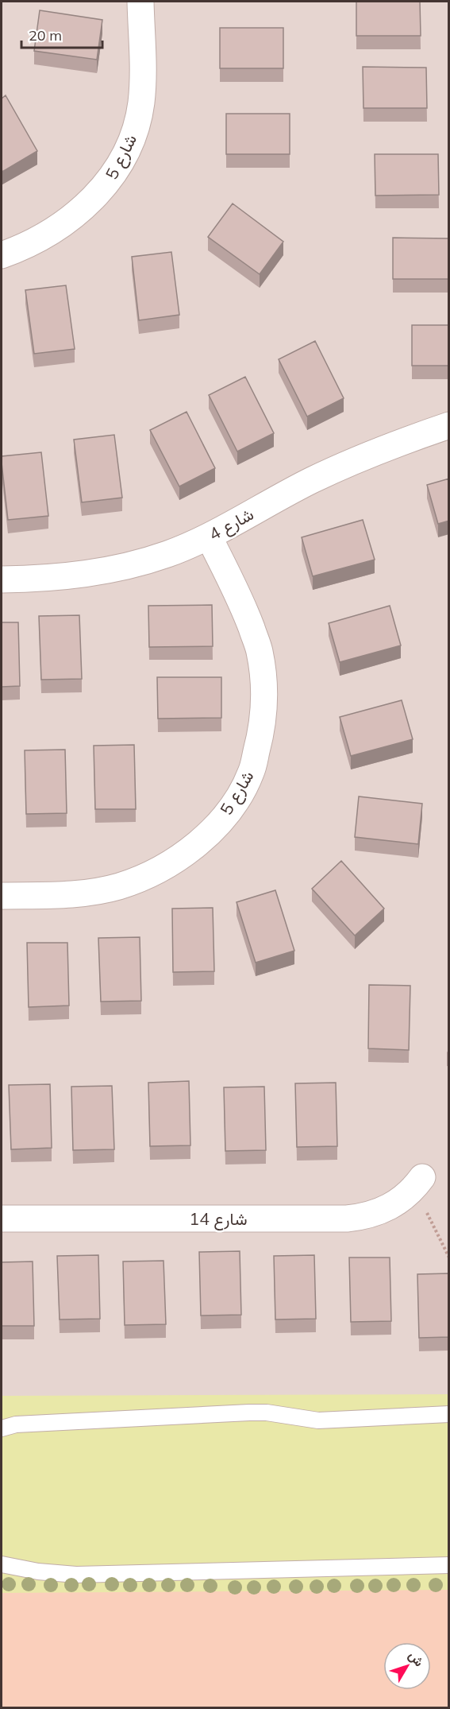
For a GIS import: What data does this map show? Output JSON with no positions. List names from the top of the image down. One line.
{"streets":{"street":["شارع 5","شارع 4","شارع 14"]},"crossings":[["شارع 5","شارع 4"]],"scale_bar":"20 m","north":"top right"}
